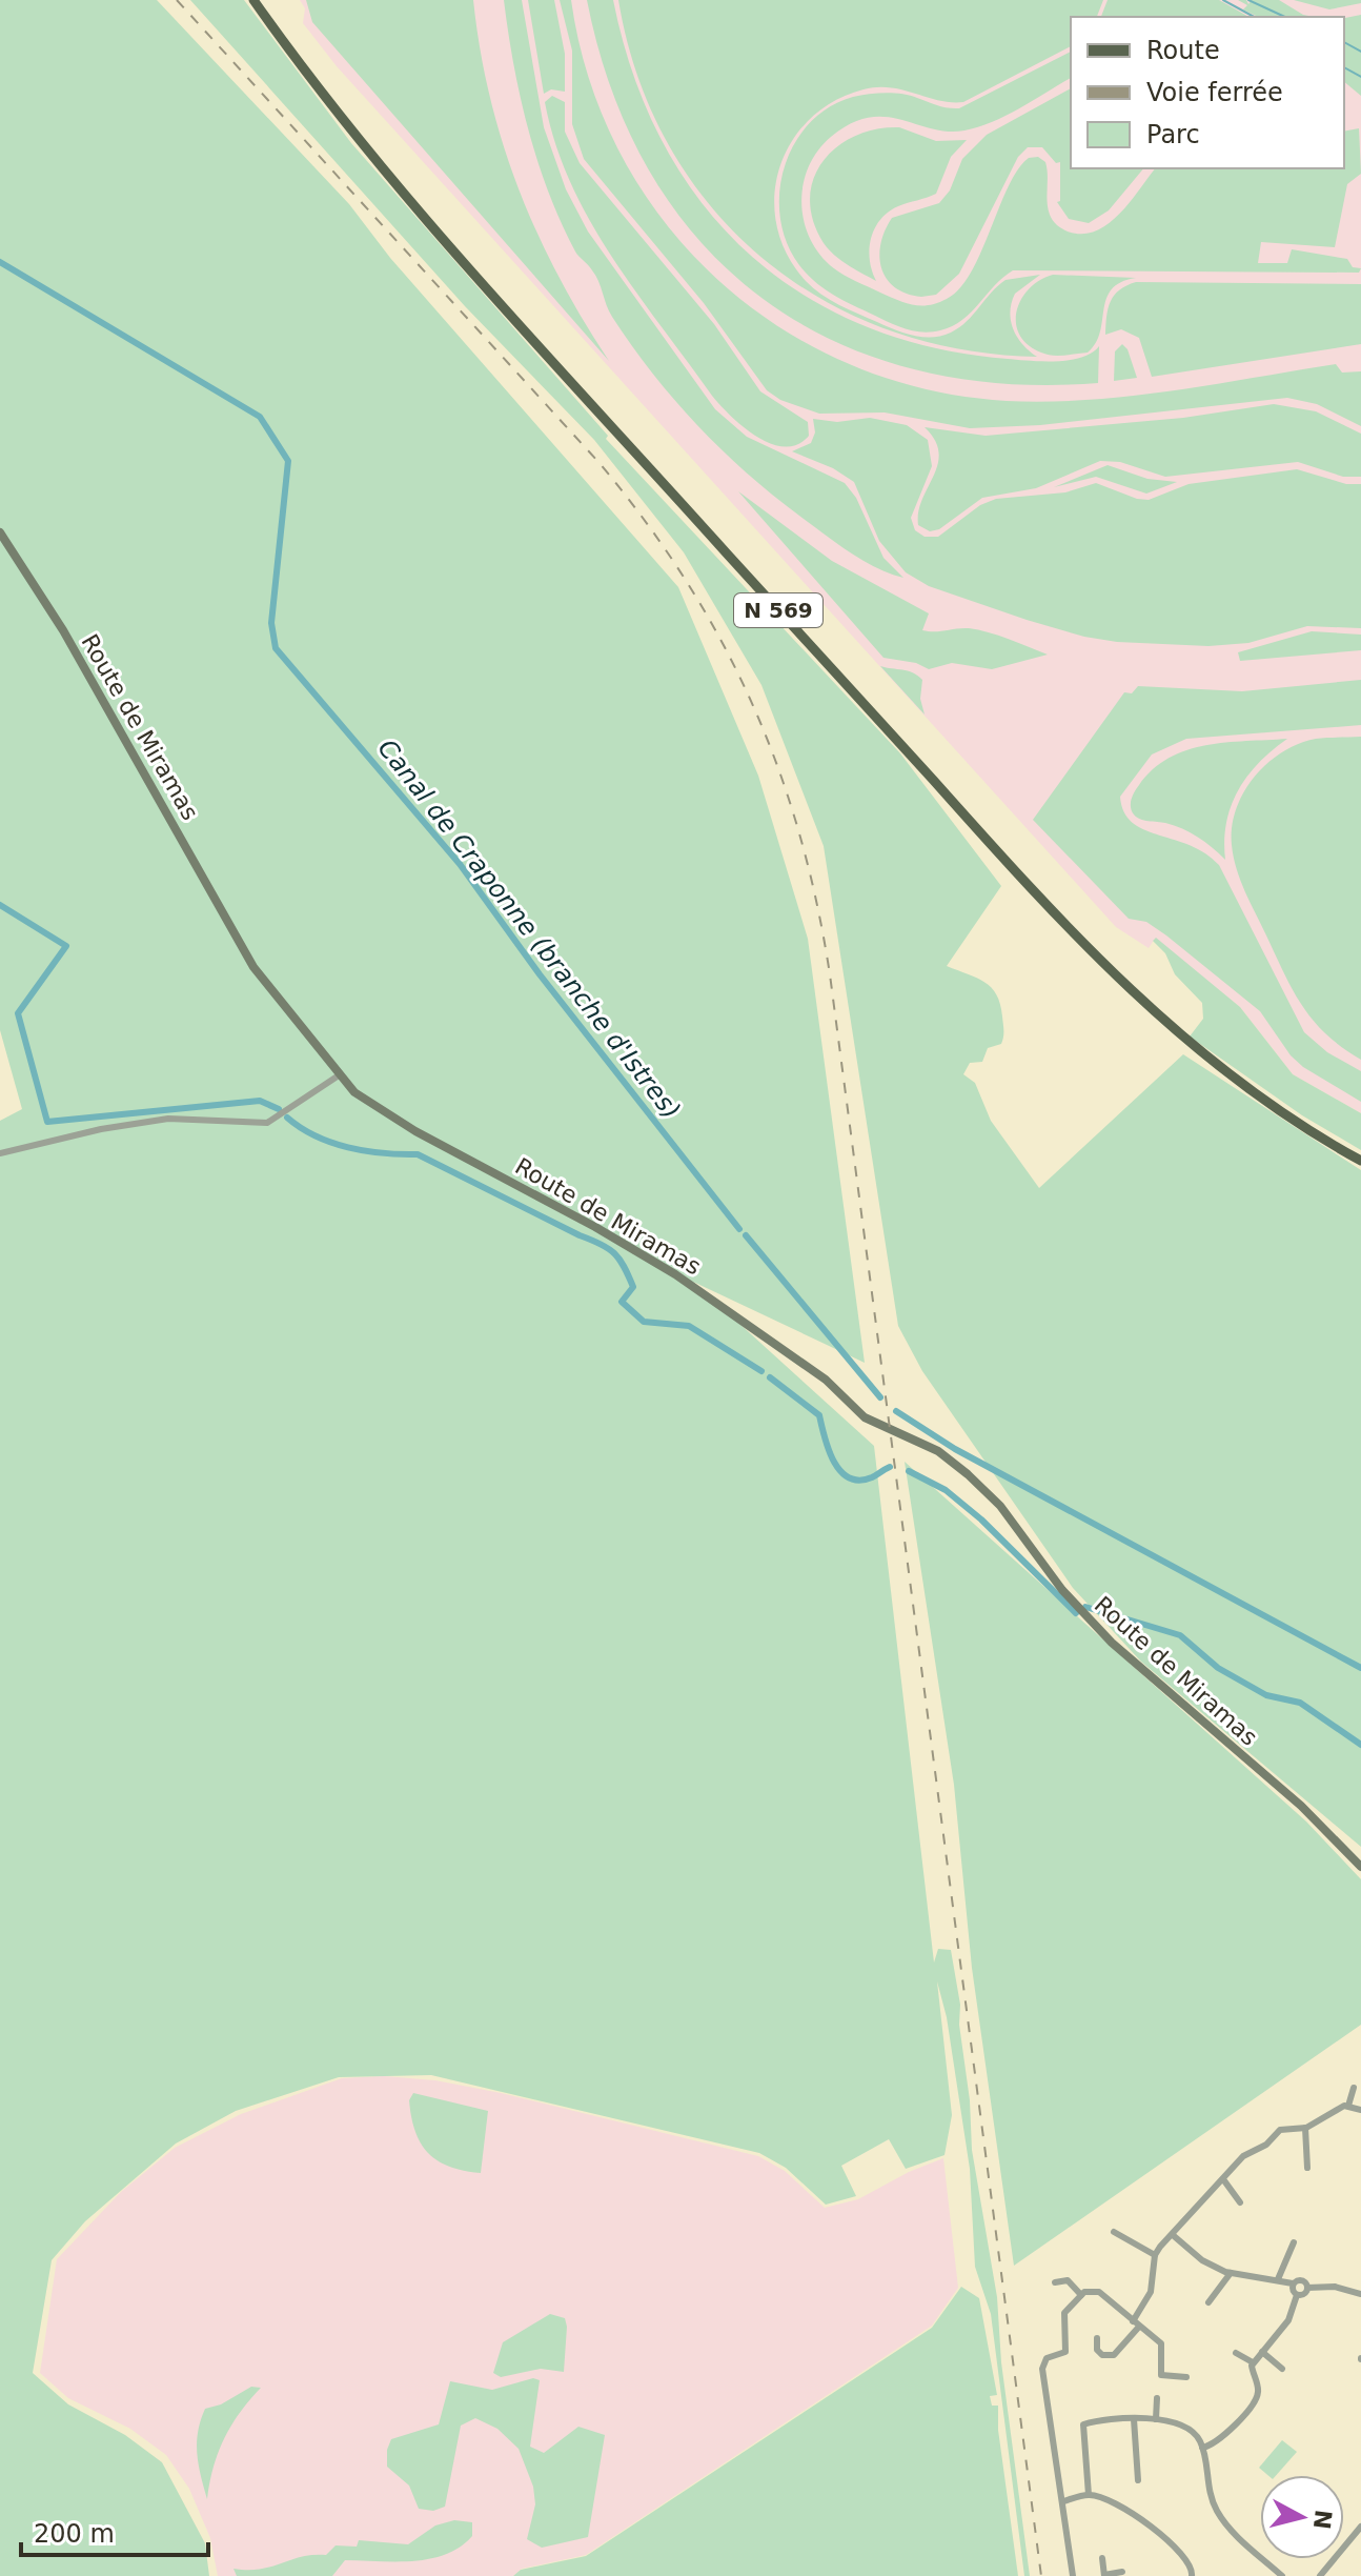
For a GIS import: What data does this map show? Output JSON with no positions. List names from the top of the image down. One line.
{"streets":{"main road":["N 569","Route de Miramas"]},"water":["Canal de Craponne (branche d'Istres)"],"legend":["Route","Voie ferrée","Parc"],"scale_bar":"200 m","north":"right"}
